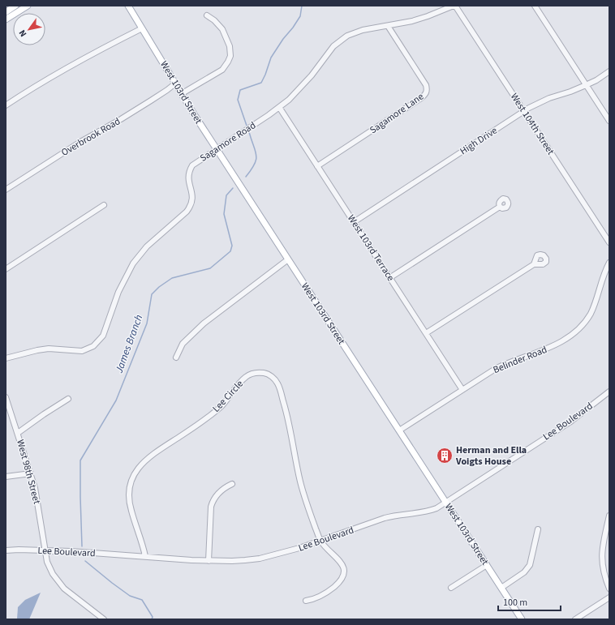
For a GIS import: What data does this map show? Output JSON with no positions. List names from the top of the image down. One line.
{"streets":{"main road":["West 103rd Street"],"street":["Sagamore Lane","West 104th Street","Overbrook Road","High Drive","Sagamore Road","West 103rd Terrace","Belinder Road","Lee Circle","Lee Boulevard","West 98th Street"]},"crossings":[["West 103rd Street","Overbrook Road"],["West 103rd Street","Sagamore Road"],["West 103rd Street","Belinder Road"],["West 103rd Street","Lee Boulevard"],["Sagamore Lane","Sagamore Road"],["Sagamore Lane","West 103rd Terrace"],["West 104th Street","High Drive"],["West 104th Street","Sagamore Road"],["High Drive","West 103rd Terrace"],["Sagamore Road","West 103rd Terrace"],["West 103rd Terrace","Belinder Road"],["Lee Circle","Lee Boulevard"],["Lee Boulevard","West 98th Street"]],"water":["James Branch"],"places":{"building":["Herman and Ella Voigts House"]},"scale_bar":"100 m","north":"bottom left"}
